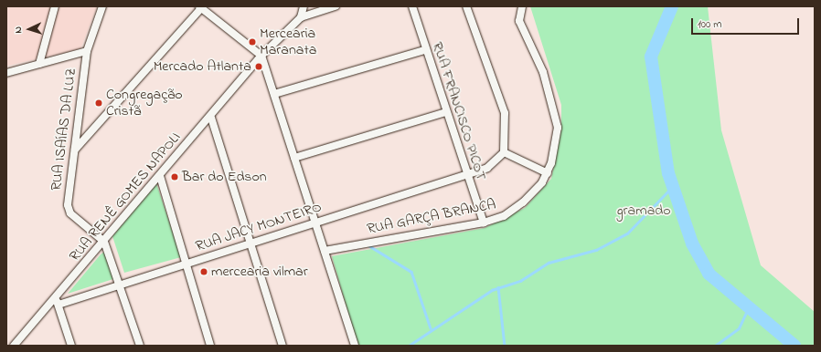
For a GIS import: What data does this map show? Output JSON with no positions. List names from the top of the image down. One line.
{"streets":{"street":["RUA FRANCISCO PICOT","RUA ISAÍAS DA LUZ","RUA RENÊ GOMES NAPOLI","RUA GARÇA BRANCA","RUA JACY MONTEIRO"]},"crossings":[["RUA FRANCISCO PICOT","RUA GARÇA BRANCA"],["RUA FRANCISCO PICOT","RUA JACY MONTEIRO"],["RUA ISAÍAS DA LUZ","RUA RENÊ GOMES NAPOLI"],["RUA RENÊ GOMES NAPOLI","RUA JACY MONTEIRO"]],"parks":["gramado"],"places":["Mercearia Maranata","Mercado Atlanta","Congregação Cristã","Bar do Edson","mercearia vilmar"],"scale_bar":"100 m","north":"left"}
